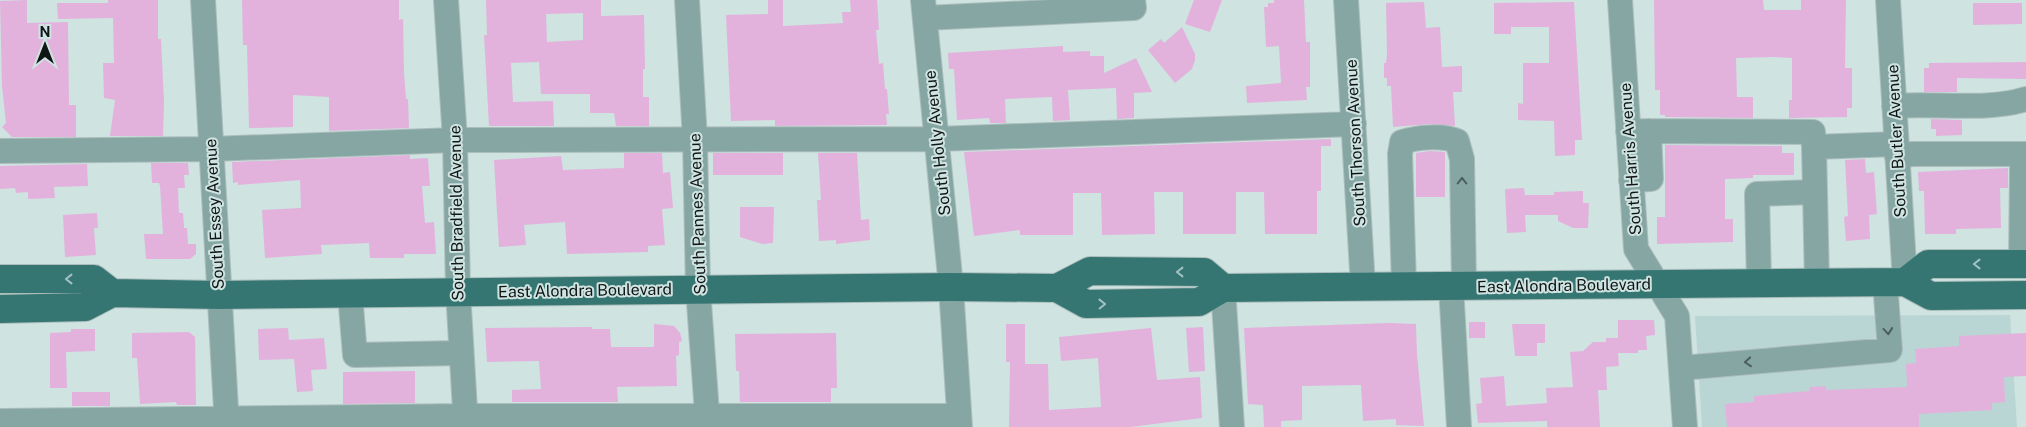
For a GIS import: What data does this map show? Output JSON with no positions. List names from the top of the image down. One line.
{"streets":{"main road":["East Alondra Boulevard"],"street":["South Butler Avenue","South Holly Avenue","South Thorson Avenue","South Harris Avenue","South Bradfield Avenue","South Essey Avenue","South Pannes Avenue"]},"crossings":[["South Butler Avenue","South Harris Avenue"],["South Butler Avenue","East Alondra Boulevard"],["South Holly Avenue","East Alondra Boulevard"],["South Thorson Avenue","East Alondra Boulevard"],["South Harris Avenue","East Alondra Boulevard"],["South Bradfield Avenue","East Alondra Boulevard"],["South Essey Avenue","East Alondra Boulevard"],["South Pannes Avenue","East Alondra Boulevard"]],"one_way":["South Butler Avenue"],"north":"top"}
